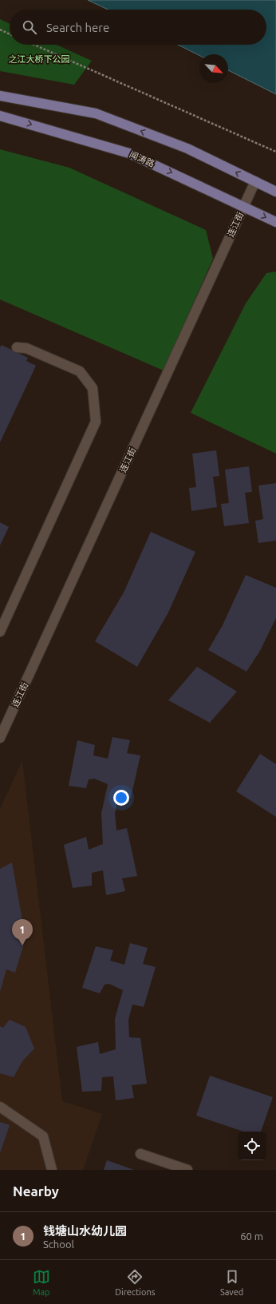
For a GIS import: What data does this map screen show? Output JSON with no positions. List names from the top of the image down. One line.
{"streets":{"main road":["闻涛路"],"street":["连江街"]},"crossings":[["闻涛路","连江街"]],"parks":["之江大桥下公园"],"north":"bottom right","page":{"search":"Search here","pins":"1","heading":"Nearby","list":[{"mark":"1","name":"钱塘山水幼儿园","note":"School","value":"60 m"}],"nav":["Map","Directions","Saved"]}}
